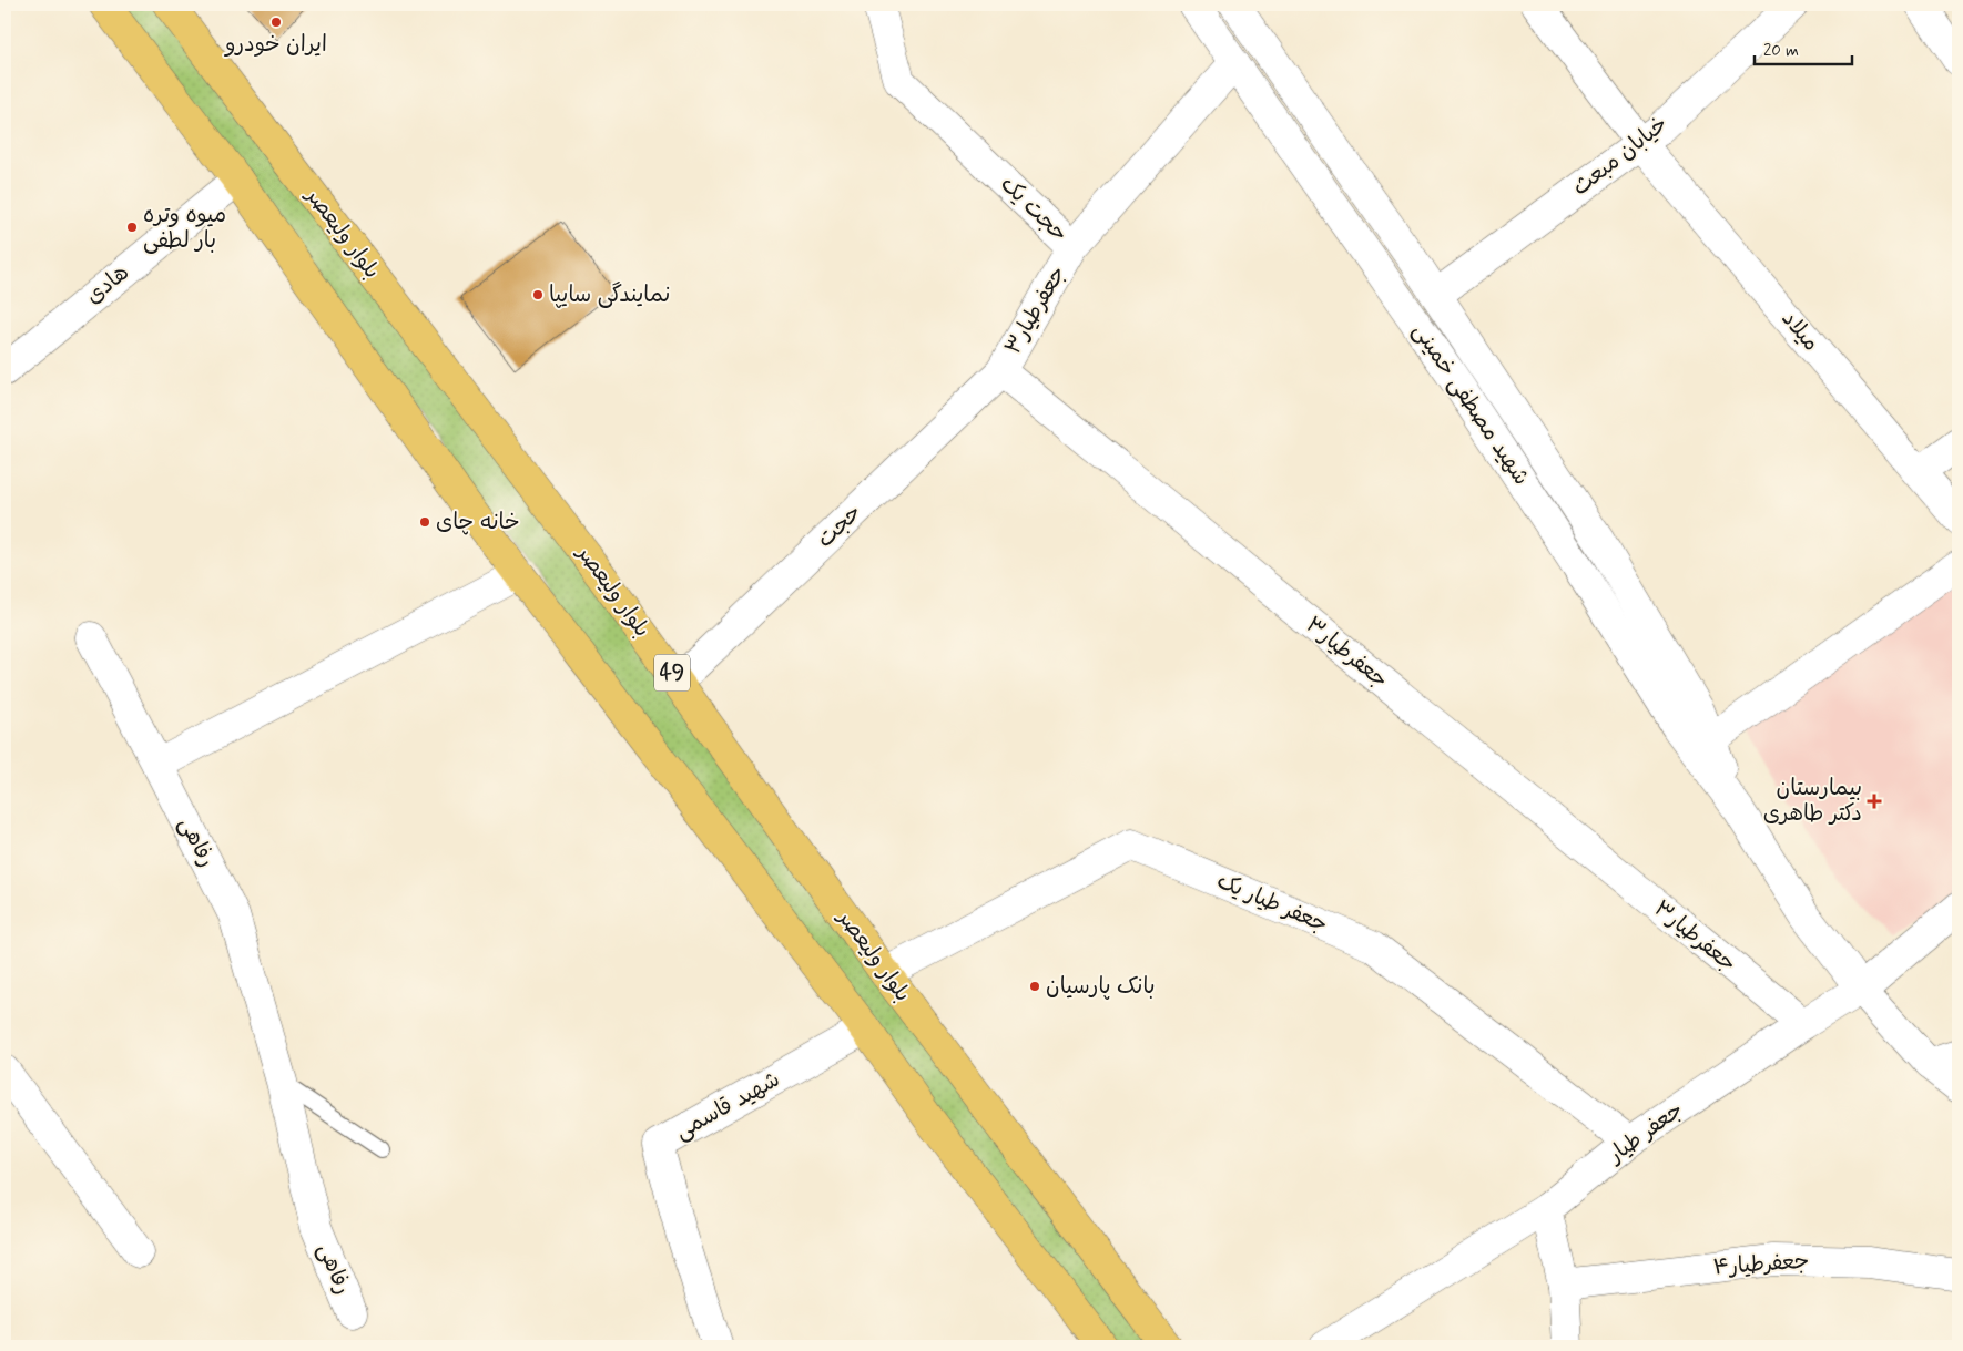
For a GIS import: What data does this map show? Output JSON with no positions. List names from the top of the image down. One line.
{"streets":{"main road":["بلوار ولیعصر","49"],"street":["خیابان مبعث","حجت یک","هادی","جعفرطیار۳","میلاد","شهید مصطفی خمینی","حجت","رفاهی","جعفر طیار یک","شهید قاسمی","جعفر طیار","جعفرطیار۴"]},"crossings":[["خیابان مبعث","میلاد"],["خیابان مبعث","شهید مصطفی خمینی"],["حجت یک","جعفرطیار۳"],["حجت یک","شهید مصطفی خمینی"],["بلوار ولیعصر","حجت"],["بلوار ولیعصر","جعفر طیار یک"],["جعفرطیار۳","حجت"],["جعفرطیار۳","جعفر طیار"],["شهید مصطفی خمینی","جعفر طیار"],["جعفر طیار یک","جعفر طیار"]],"places":{"other":["ایران خودرو","میوه وتره بار لطفی","نمایندگی سایپا","خانه چای","بانک پارسیان"],"health":["بیمارستان دکتر طاهری"]},"scale_bar":"20 m"}
